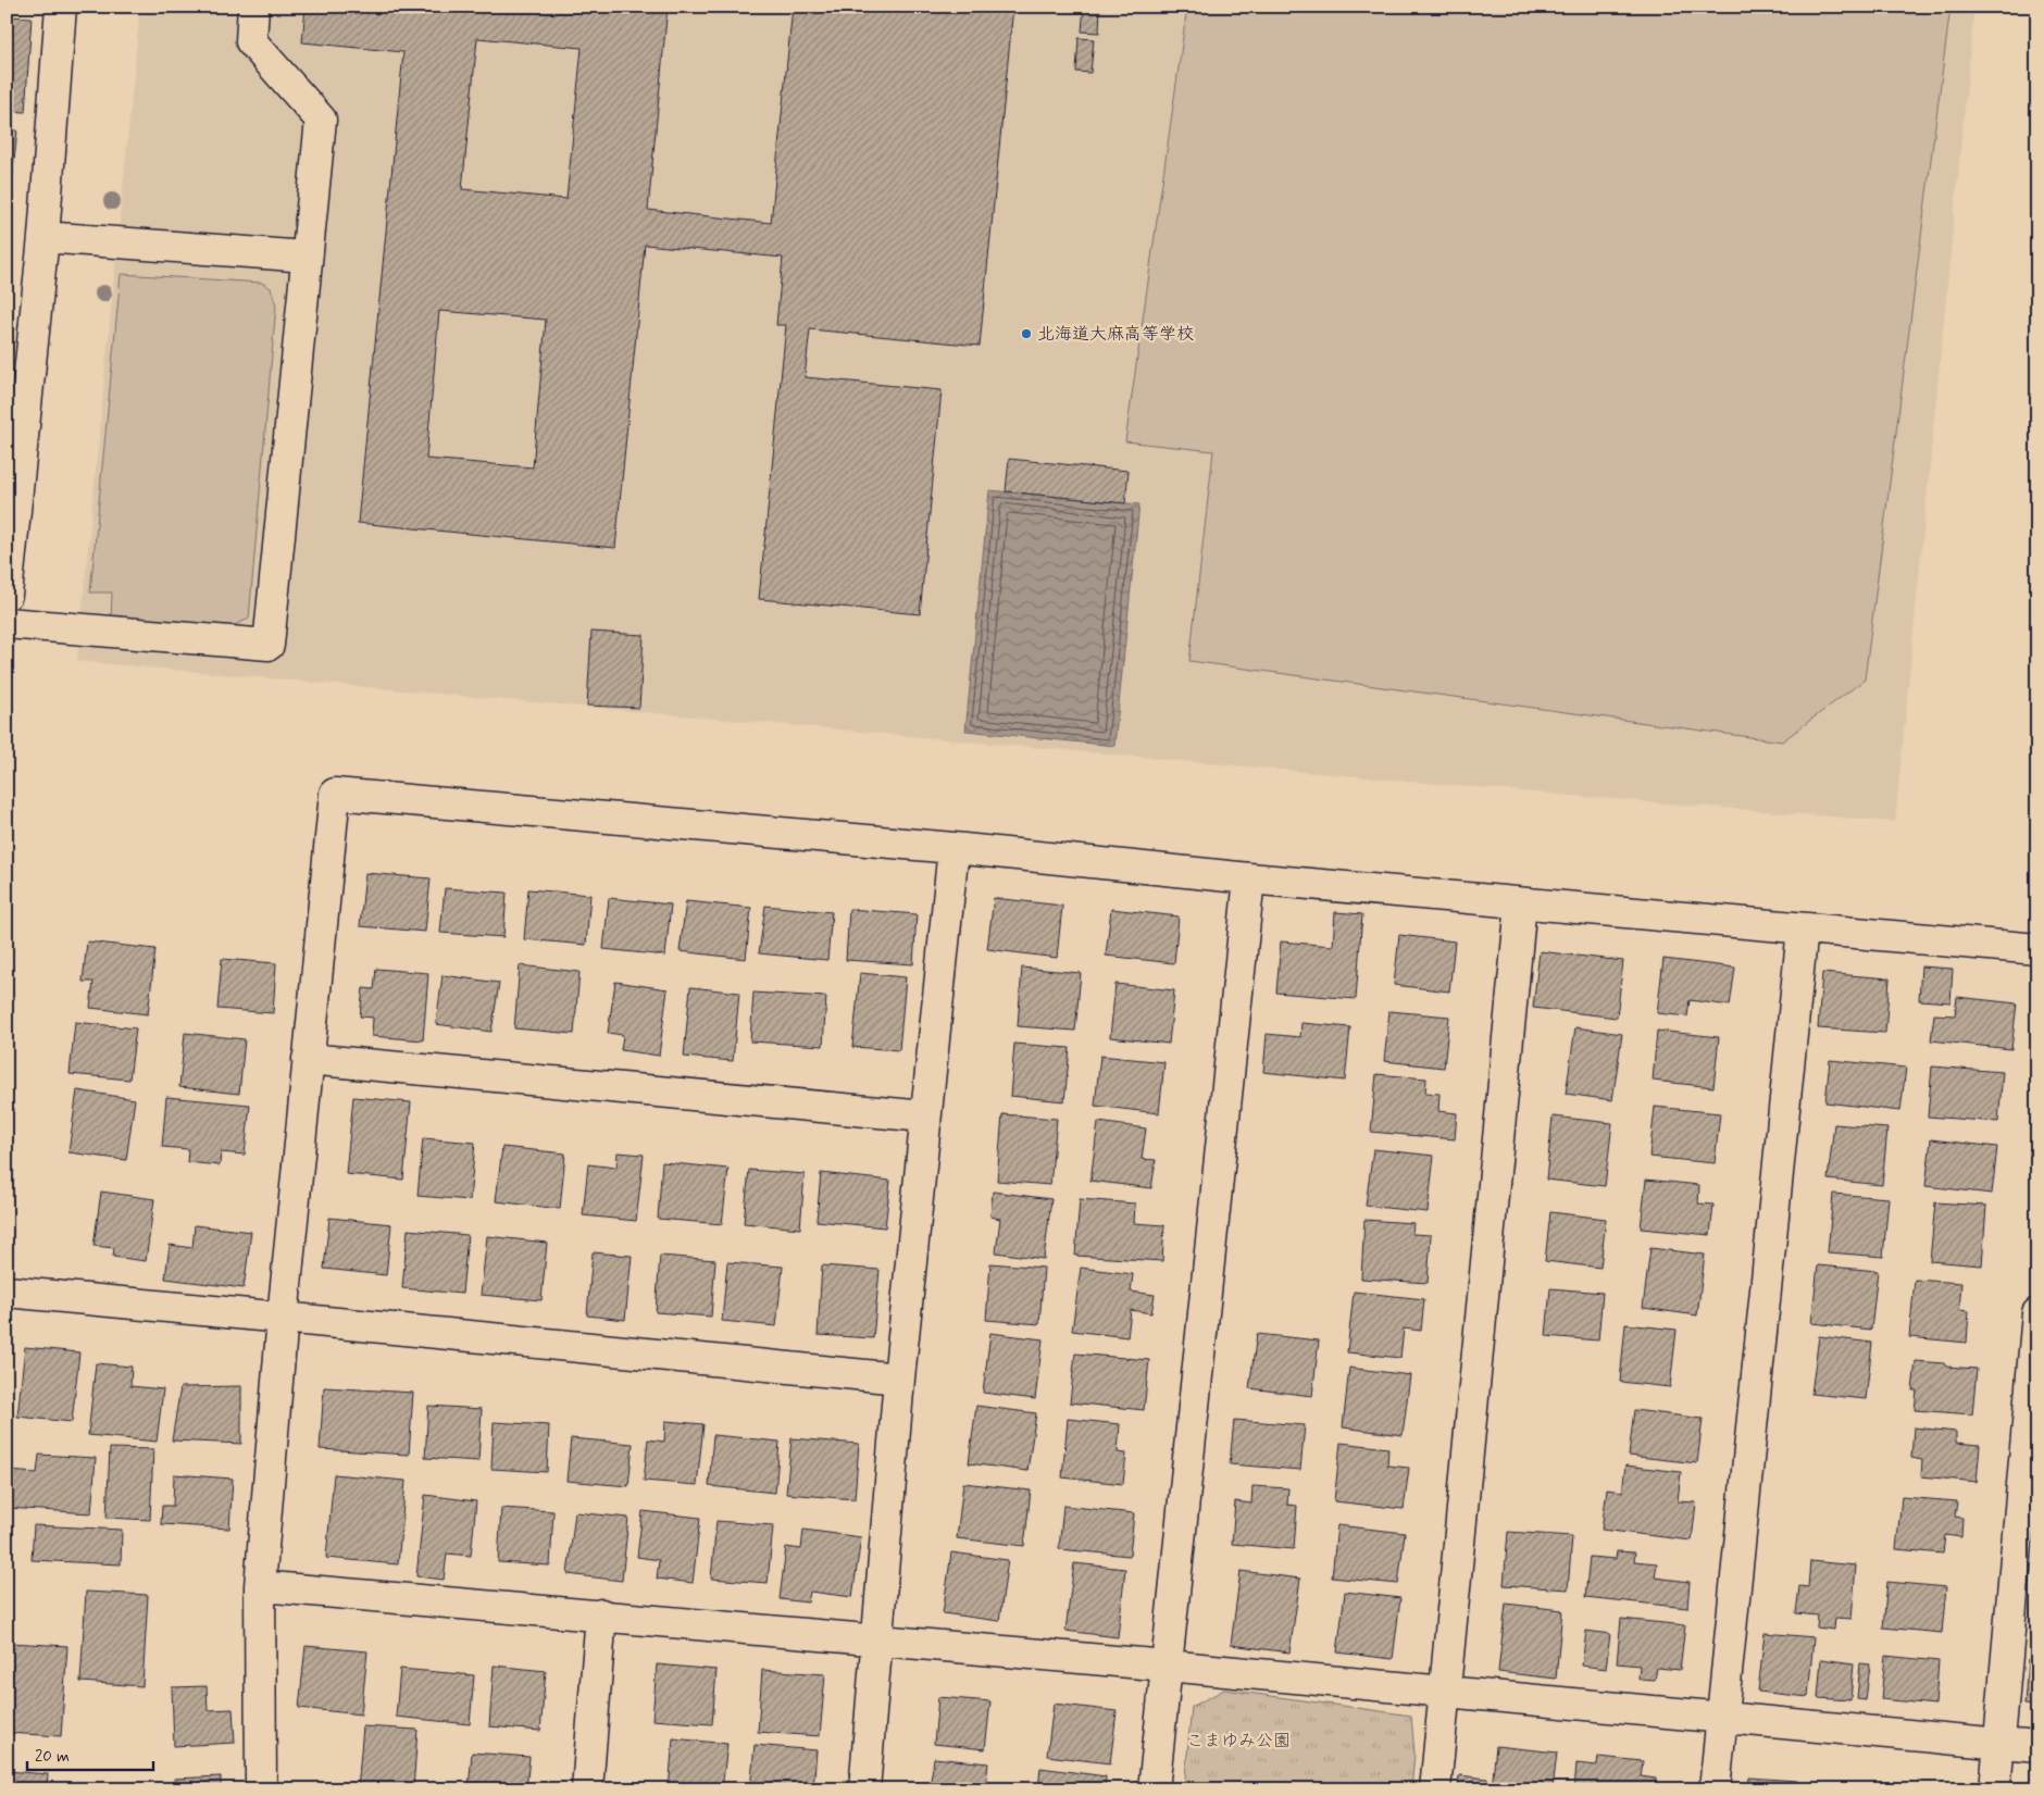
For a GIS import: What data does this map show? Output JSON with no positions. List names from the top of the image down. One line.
{"parks":["こまゆみ公園"],"places":["北海道大麻高等学校"],"scale_bar":"20 m"}
